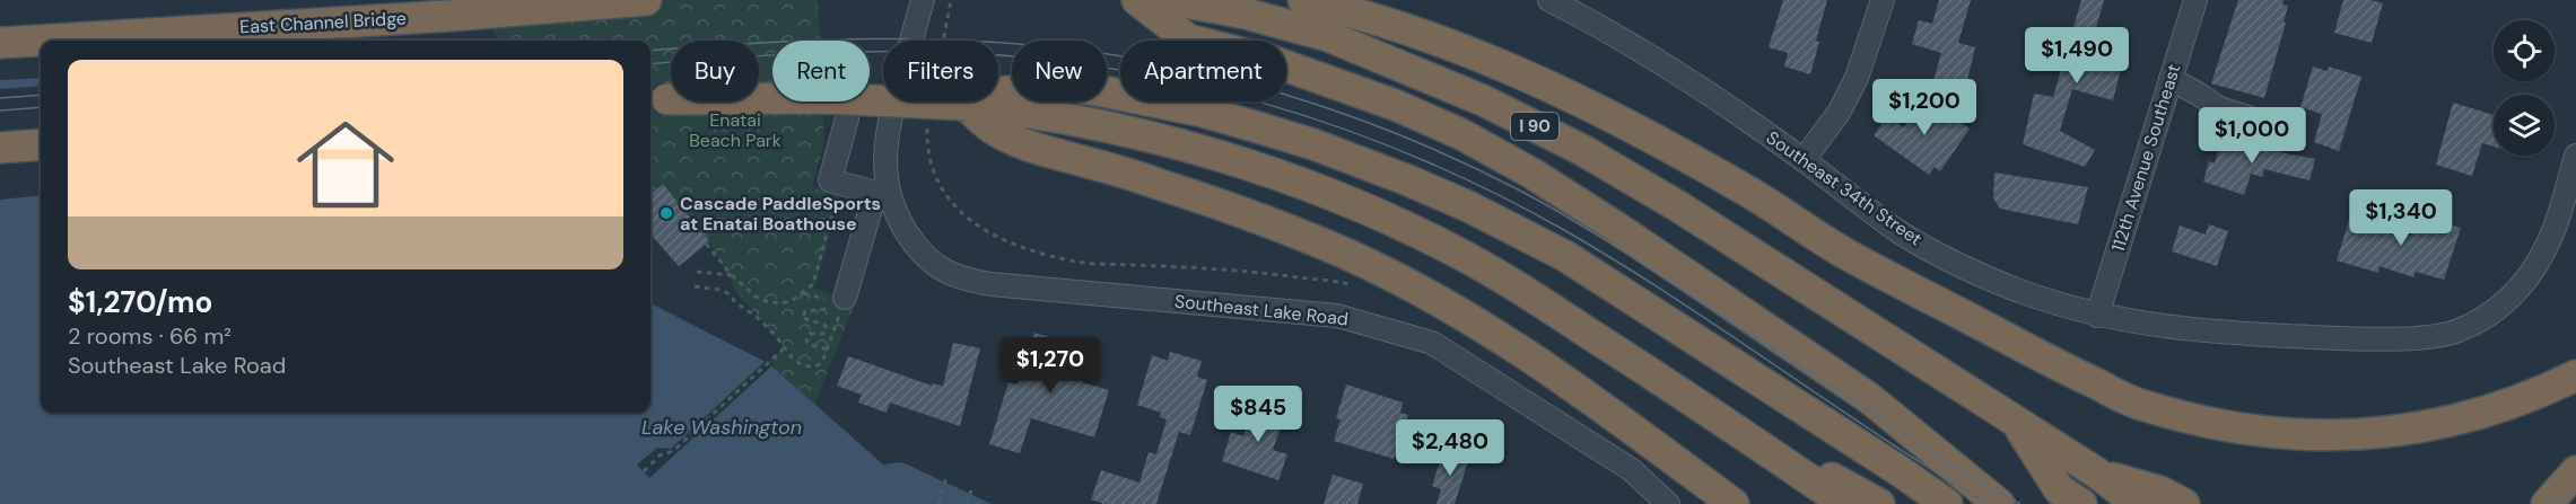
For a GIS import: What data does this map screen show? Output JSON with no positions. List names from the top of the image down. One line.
{"streets":{"highway":["East Channel Bridge","I 90"],"street":["112th Avenue Southeast","Southeast 34th Street","Southeast Lake Road"]},"crossings":[["112th Avenue Southeast","Southeast 34th Street"]],"water":["Lake Washington"],"parks":["Enatai Beach Park"],"places":["Cascade PaddleSports at Enatai Boathouse"],"page":{"price":["$1,490","$1,200","$1,000","$1,340","$1,270","$845","$2,480"],"chip":["Buy","Rent","Filters","New","Apartment"],"list":[{"name":"$1,270/mo","note":"2 rooms · 66 m² · Southeast Lake Road"}]}}
